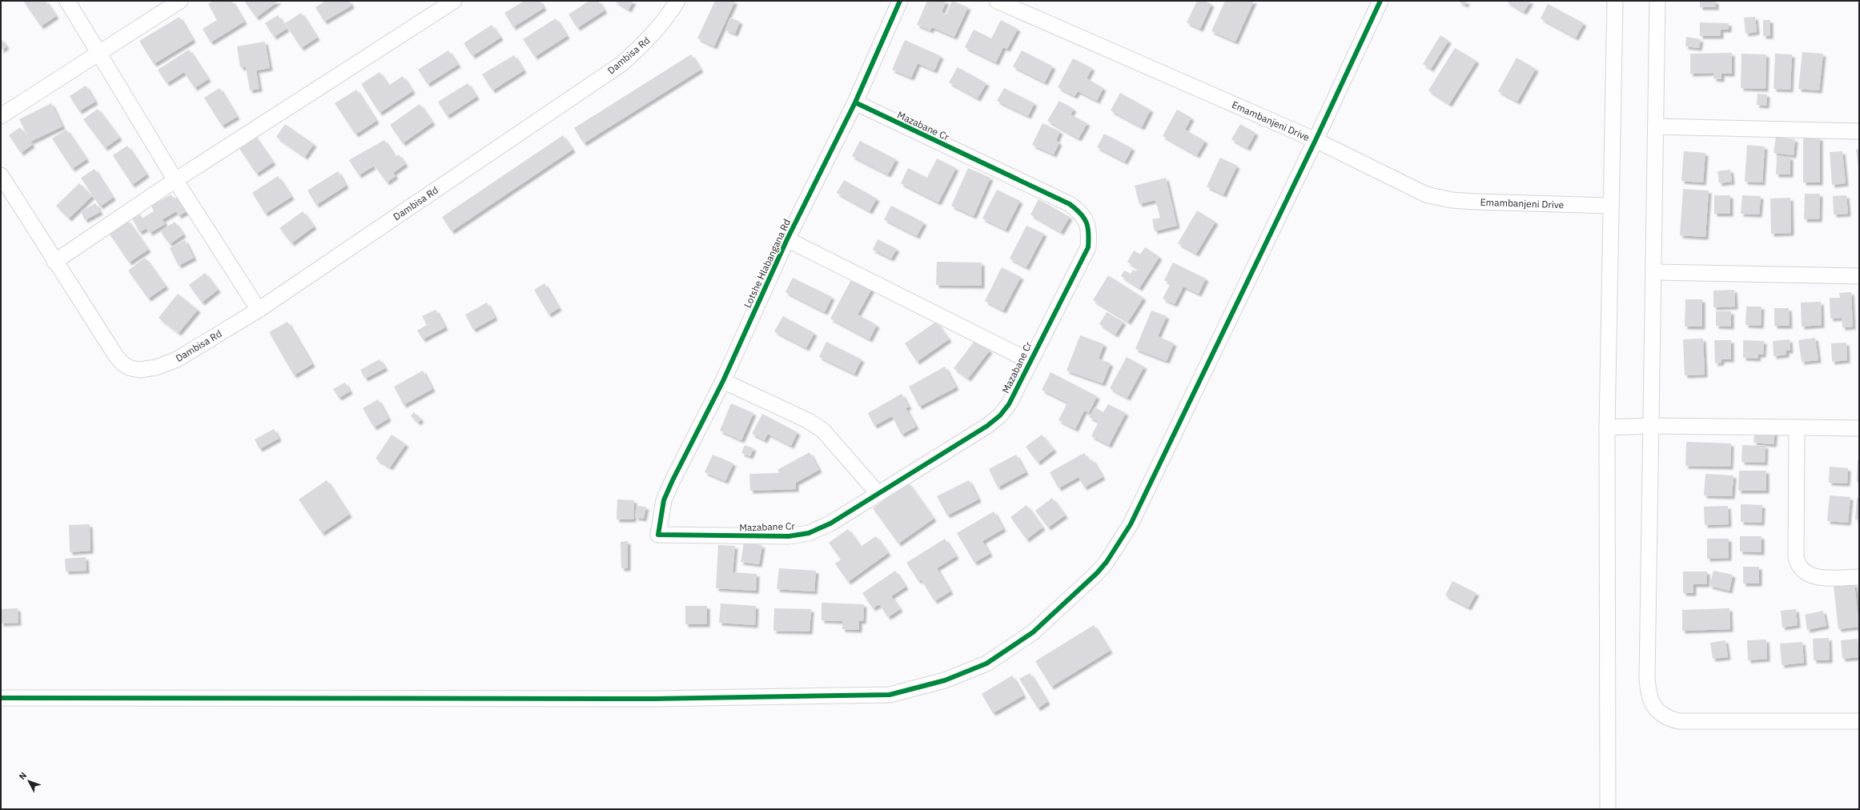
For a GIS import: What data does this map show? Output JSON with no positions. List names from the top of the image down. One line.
{"streets":{"street":["Dambisa Rd","Emambanjeni Drive","Mazabane Cr","Lotshe Hlabangana Rd"]},"crossings":[["Mazabane Cr","Lotshe Hlabangana Rd"]],"north":"top left"}
